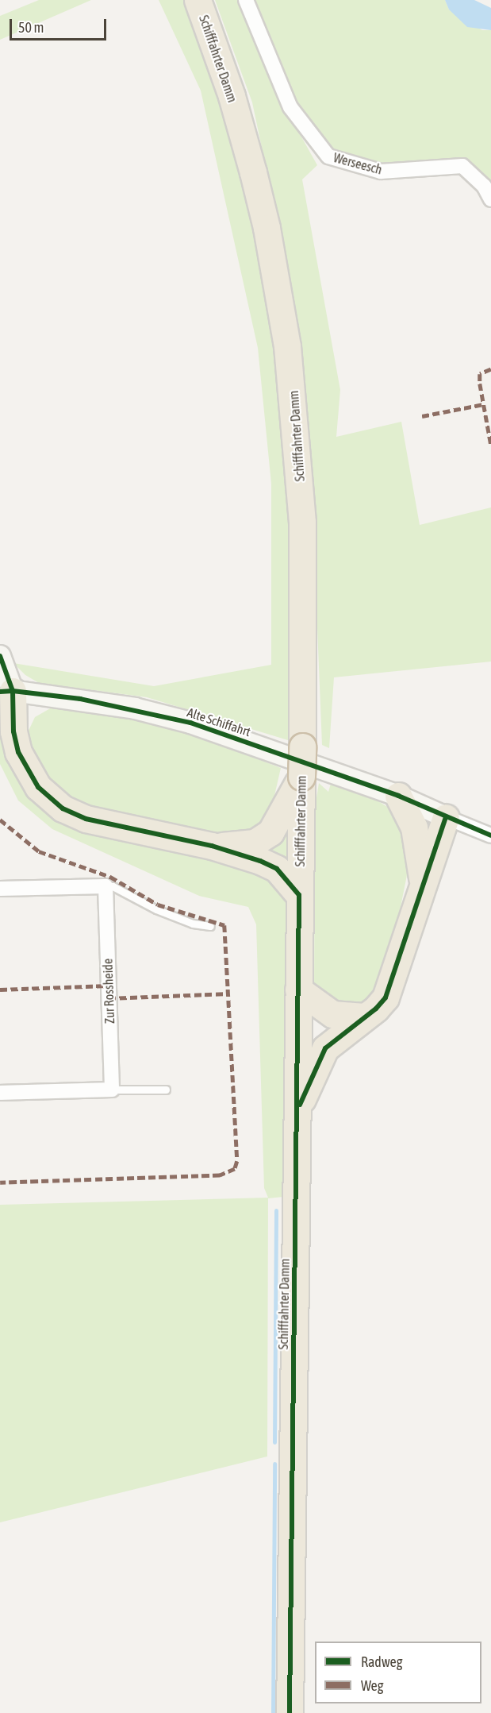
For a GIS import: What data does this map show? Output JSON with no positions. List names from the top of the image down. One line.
{"streets":{"highway":["Schifffahrter Damm"],"street":["Werseesch","Alte Schiffahrt","Zur Rossheide"]},"legend":["Radweg","Weg"],"scale_bar":"50 m"}
